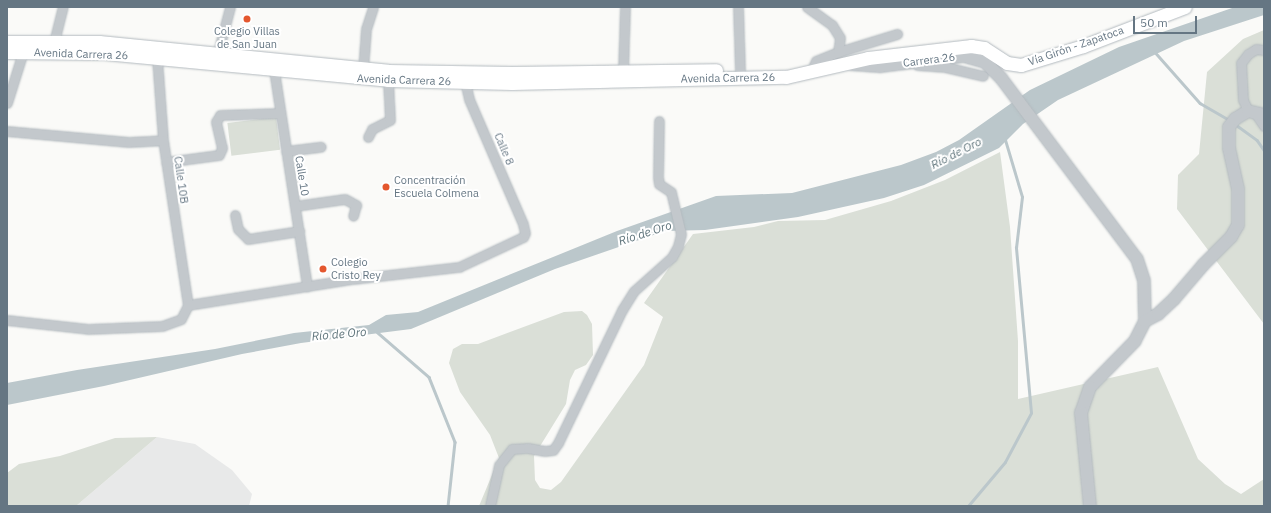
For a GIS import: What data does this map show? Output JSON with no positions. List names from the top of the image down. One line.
{"streets":{"main road":["Vía Girón - Zapatoca","Avenida Carrera 26"],"street":["Carrera 26","Calle 8","Calle 10","Calle 10B"]},"crossings":[["Vía Girón - Zapatoca","Avenida Carrera 26"],["Vía Girón - Zapatoca","Carrera 26"],["Avenida Carrera 26","Carrera 26"],["Avenida Carrera 26","Calle 8"],["Avenida Carrera 26","Calle 10"],["Avenida Carrera 26","Calle 10B"],["Calle 8","Calle 10"]],"water":["Río de Oro"],"places":["Colegio Villas de San Juan","Concentración Escuela Colmena","Colegio Cristo Rey"],"scale_bar":"50 m"}
